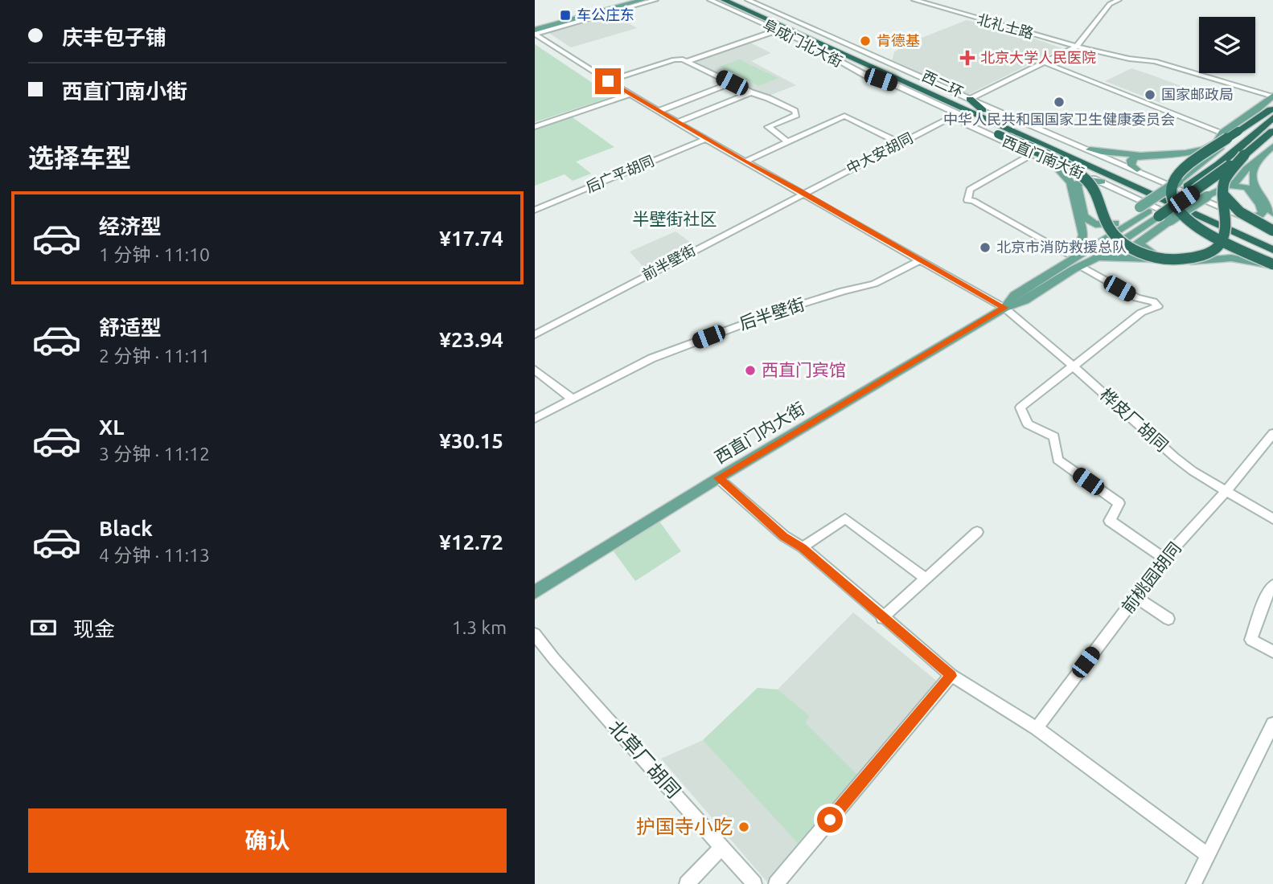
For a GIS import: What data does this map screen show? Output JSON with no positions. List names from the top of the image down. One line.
{"streets":{"highway":["西二环"],"main road":["西直门内大街"],"street":["北礼士路","阜成门北大街","中大安胡同","西直门南大街","后广平胡同","前半壁街","后半壁街","桦皮厂胡同","前桃园胡同","北草厂胡同"]},"crossings":[["阜成门北大街","中大安胡同"],["阜成门北大街","西直门南大街"],["中大安胡同","西直门南大街"],["中大安胡同","前半壁街"],["中大安胡同","桦皮厂胡同"],["后广平胡同","桦皮厂胡同"],["前半壁街","桦皮厂胡同"],["后半壁街","桦皮厂胡同"],["桦皮厂胡同","西直门内大街"],["桦皮厂胡同","前桃园胡同"]],"districts":["半壁街社区"],"places":{"transit":["车公庄东"],"other":["肯德基","国家邮政局","中华人民共和国国家卫生健康委员会","北京市消防救援总队","西直门宾馆","护国寺小吃"],"health":["北京大学人民医院"]},"page":{"banner":["庆丰包子铺","西直门南小街"],"heading":"选择车型","list":[{"name":"经济型","note":"1 分钟 · 11:10","value":"¥17.74"},{"name":"舒适型","note":"2 分钟 · 11:11","value":"¥23.94"},{"name":"XL","note":"3 分钟 · 11:12","value":"¥30.15"},{"name":"Black","note":"4 分钟 · 11:13","value":"¥12.72"}],"pay":["现金","1.3 km"],"buttons":"确认"}}
